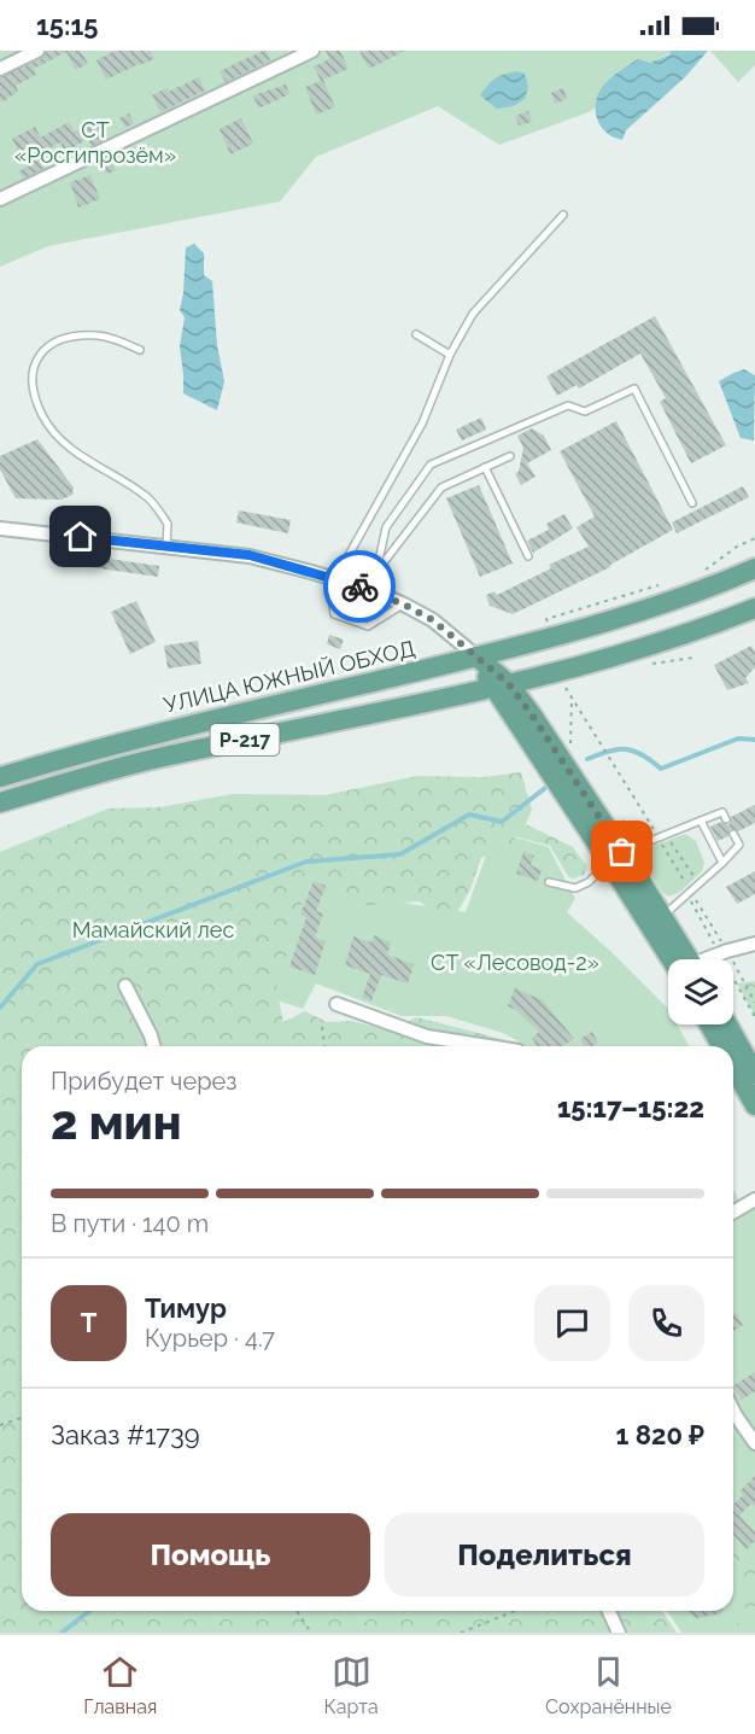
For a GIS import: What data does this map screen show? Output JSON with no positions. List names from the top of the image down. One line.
{"streets":{"main road":["УЛИЦА ЮЖНЫЙ ОБХОД","Р-217"]},"parks":["СТ «Росгипрозём»","Мамайский лес","СТ «Лесовод-2»"],"page":{"status":"15:15","heading":["2 мин","Прибудет через","15:17–15:22"],"panel":["Тимур","Курьер · 4.7","Заказ #1739","1 820 ₽"],"bar":"В пути · 140 m","round":"Т","buttons":["Помощь","Поделиться"],"tabs":["Главная","Карта","Сохранённые"]}}
